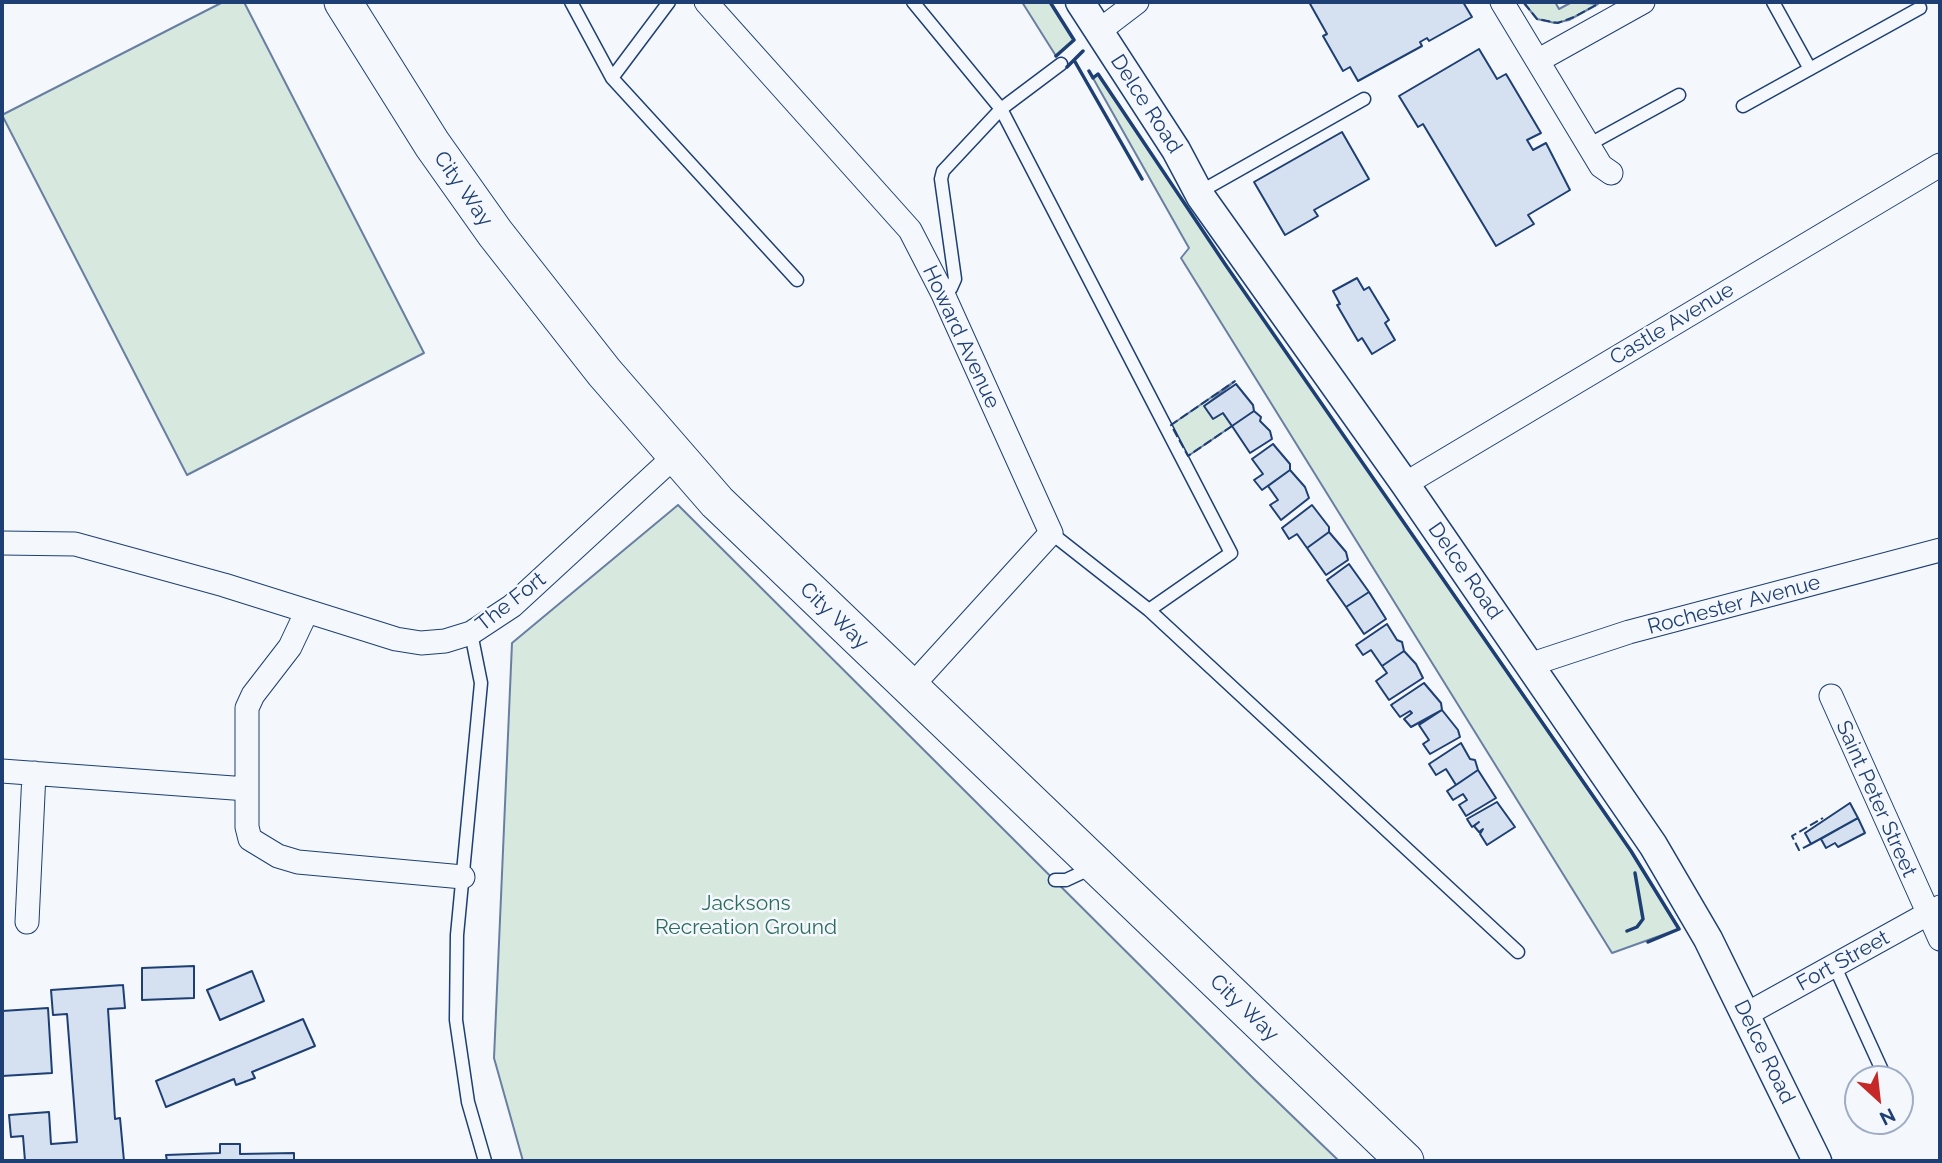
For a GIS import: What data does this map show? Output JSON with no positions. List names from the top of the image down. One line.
{"streets":{"main road":["City Way"],"street":["Delce Road","Castle Avenue","Howard Avenue","The Fort","Rochester Avenue","Saint Peter Street","Fort Street"]},"crossings":[["Delce Road","Castle Avenue"],["Delce Road","Rochester Avenue"],["Delce Road","Fort Street"],["City Way","The Fort"],["Saint Peter Street","Fort Street"]],"parks":["Jacksons Recreation Ground"],"north":"bottom right"}
